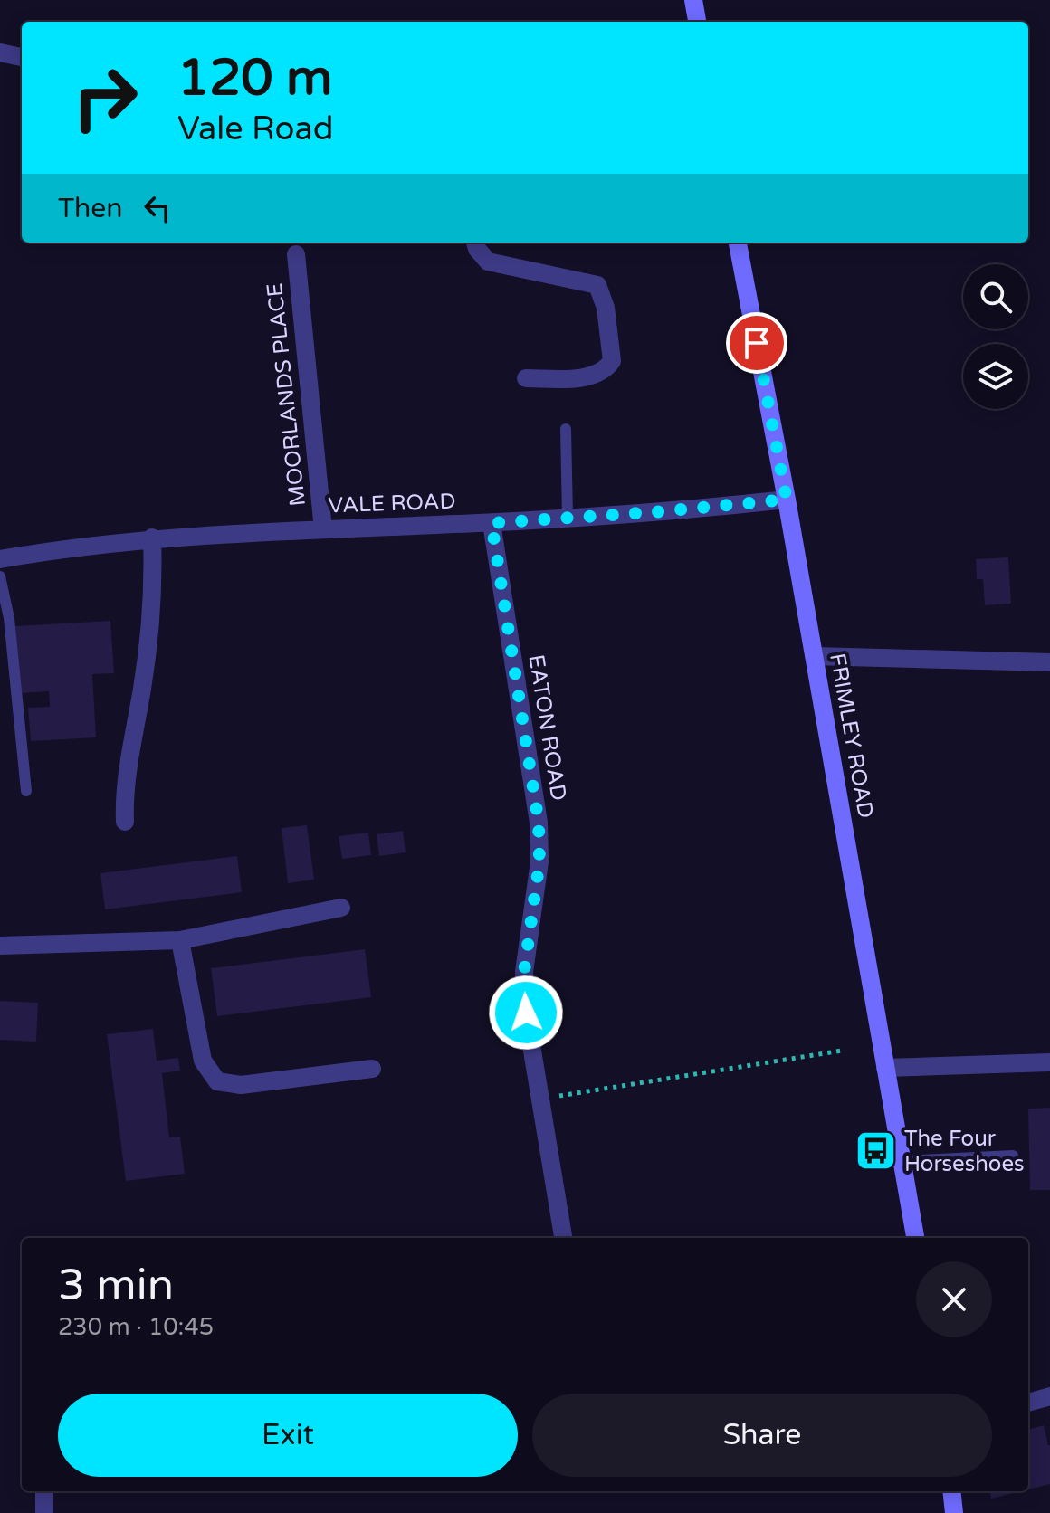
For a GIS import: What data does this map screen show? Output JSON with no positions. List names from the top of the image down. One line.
{"streets":{"main road":["FRIMLEY ROAD"],"street":["MOORLANDS PLACE","VALE ROAD","EATON ROAD"]},"crossings":[["MOORLANDS PLACE","VALE ROAD"],["VALE ROAD","EATON ROAD"],["VALE ROAD","FRIMLEY ROAD"]],"places":{"bus stop":["The Four Horseshoes"]},"page":{"turn":["120 m","Vale Road"],"then":"Then","heading":["3 min","230 m · 10:45"],"buttons":["Exit","Share"]}}
